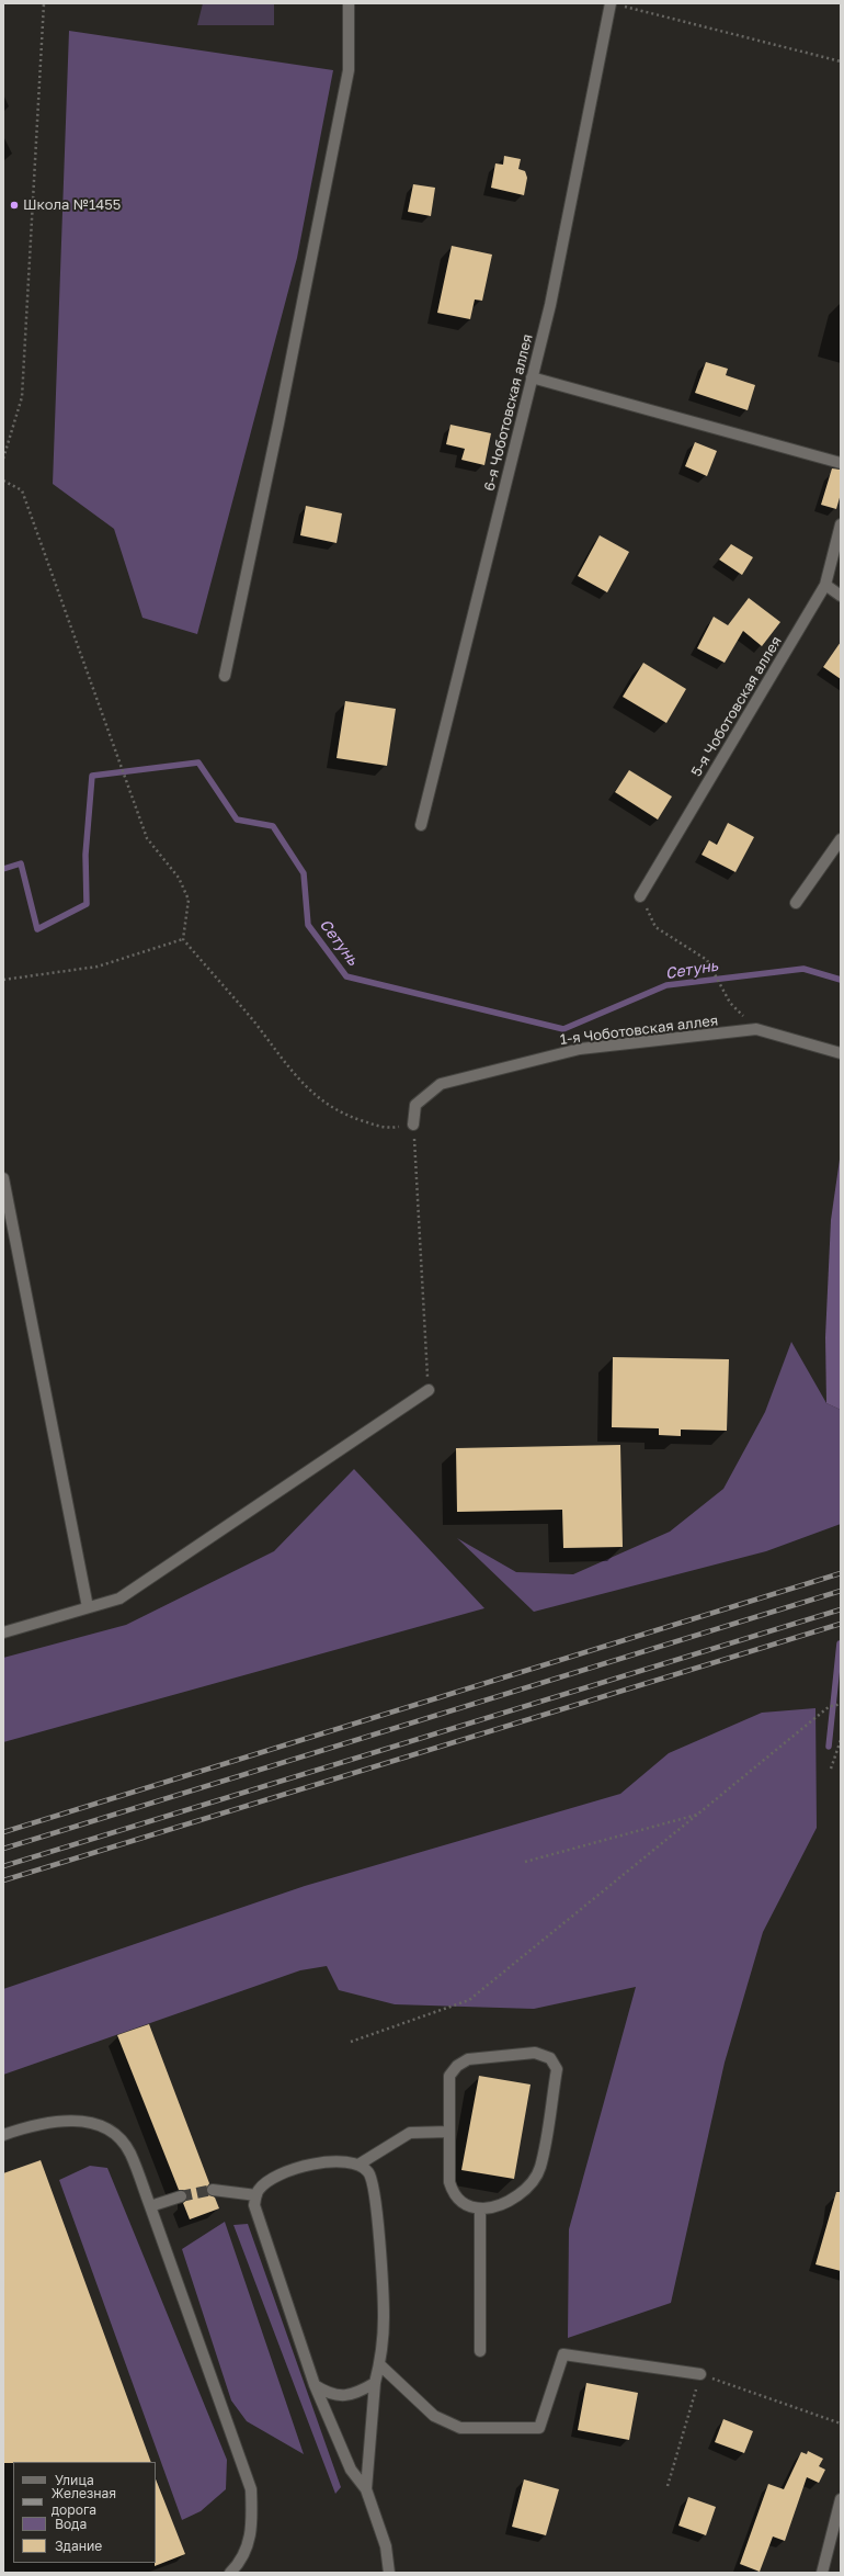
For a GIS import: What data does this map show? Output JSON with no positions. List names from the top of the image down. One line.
{"streets":{"street":["6-я Чоботовская аллея","5-я Чоботовская аллея","1-я Чоботовская аллея"]},"water":["Сетунь"],"places":["Школа №1455"],"legend":["Улица","Железная дорога","Вода","Здание"]}
